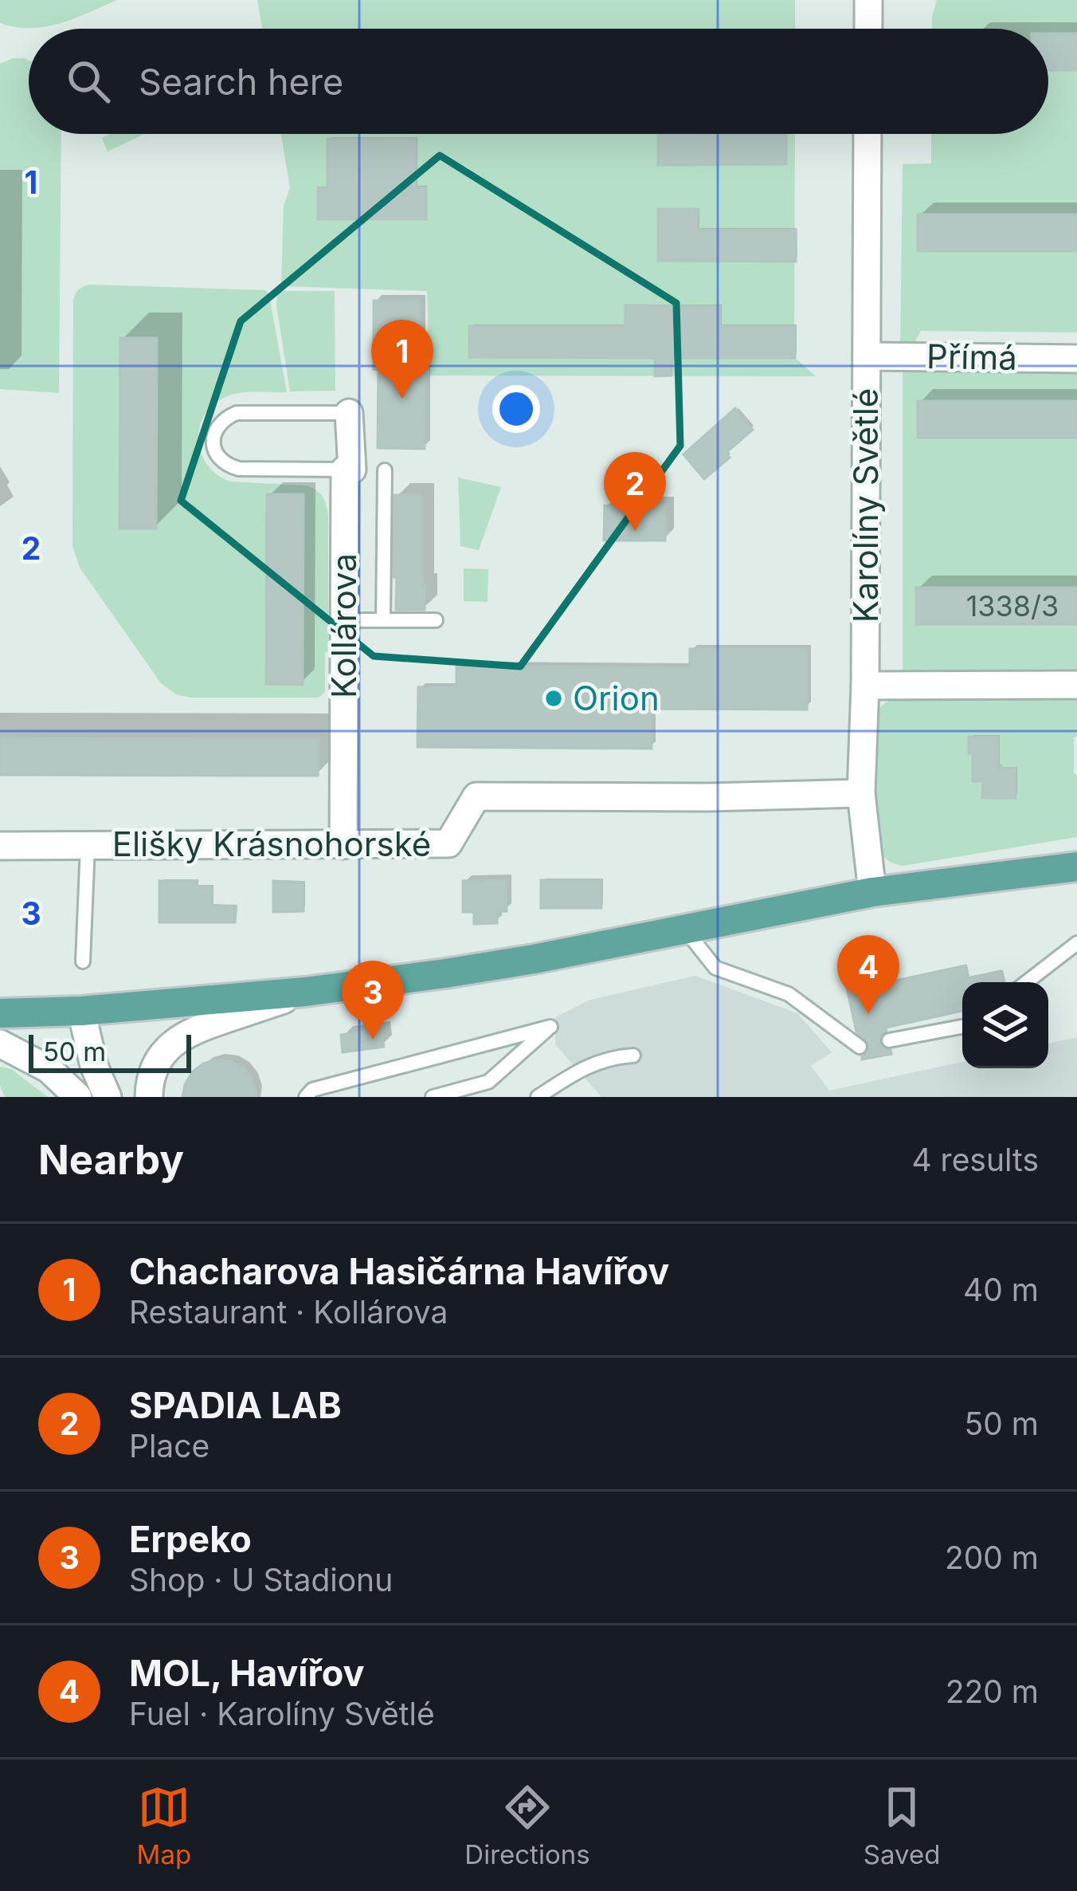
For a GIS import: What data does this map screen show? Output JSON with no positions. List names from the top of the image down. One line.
{"streets":{"street":["Přímá","Karolíny Světlé","Kollárova","Elišky Krásnohorské"]},"crossings":[["Přímá","Karolíny Světlé"],["Karolíny Světlé","Elišky Krásnohorské"],["Kollárova","Elišky Krásnohorské"]],"places":["Orion"],"house_numbers":["1338/3"],"scale_bar":"50 m","page":{"search":"Search here","pins":["1","2","4","3"],"scale":"50 m","heading":["Nearby","4 results"],"list":[{"mark":"1","name":"Chacharova Hasičárna Havířov","note":"Restaurant · Kollárova","value":"40 m"},{"mark":"2","name":"SPADIA LAB","note":"Place","value":"50 m"},{"mark":"3","name":"Erpeko","note":"Shop · U Stadionu","value":"200 m"},{"mark":"4","name":"MOL, Havířov","note":"Fuel · Karolíny Světlé","value":"220 m"}],"nav":["Map","Directions","Saved"]},"grid":{"rows":["1","2","3"]}}
